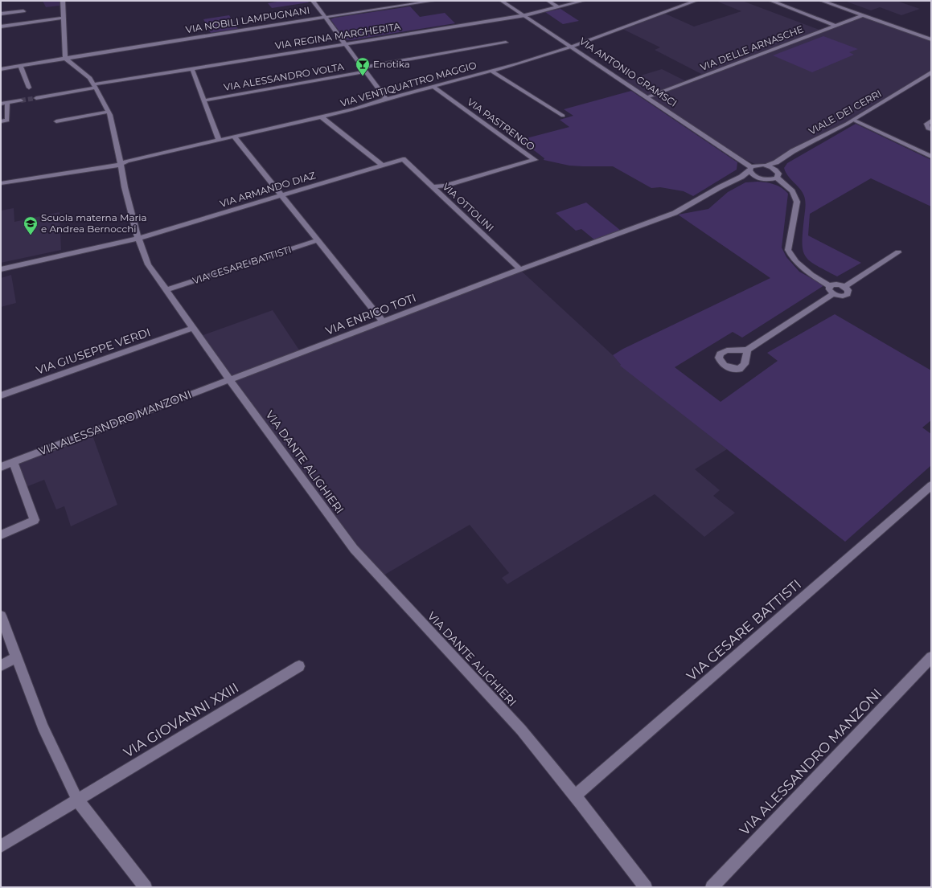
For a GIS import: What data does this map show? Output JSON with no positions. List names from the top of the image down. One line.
{"streets":{"street":["VIA NOBILI LAMPUGNANI","VIA REGINA MARGHERITA","VIA DELLE ARNASCHE","VIA ANTONIO GRAMSCI","VIA ALESSANDRO VOLTA","VIA VENTIQUATTRO MAGGIO","VIALE DEI CERRI","VIA PASTRENGO","VIA ARMANDO DIAZ","VIA OTTOLINI","VIA CESARE BATTISTI","VIA ENRICO TOTI","VIA GIUSEPPE VERDI","VIA ALESSANDRO MANZONI","VIA DANTE ALIGHIERI","VIA GIOVANNI XXIII"]},"crossings":[["VIA NOBILI LAMPUGNANI","VIA DANTE ALIGHIERI"],["VIA REGINA MARGHERITA","VIA ANTONIO GRAMSCI"],["VIA REGINA MARGHERITA","VIA DANTE ALIGHIERI"],["VIA DELLE ARNASCHE","VIA ANTONIO GRAMSCI"],["VIA ANTONIO GRAMSCI","VIA VENTIQUATTRO MAGGIO"],["VIA VENTIQUATTRO MAGGIO","VIA PASTRENGO"],["VIA VENTIQUATTRO MAGGIO","VIA DANTE ALIGHIERI"],["VIA PASTRENGO","VIA OTTOLINI"],["VIA ARMANDO DIAZ","VIA OTTOLINI"],["VIA ARMANDO DIAZ","VIA DANTE ALIGHIERI"],["VIA OTTOLINI","VIA ENRICO TOTI"],["VIA CESARE BATTISTI","VIA DANTE ALIGHIERI"],["VIA ENRICO TOTI","VIA ALESSANDRO MANZONI"],["VIA ENRICO TOTI","VIA DANTE ALIGHIERI"],["VIA GIUSEPPE VERDI","VIA DANTE ALIGHIERI"],["VIA ALESSANDRO MANZONI","VIA DANTE ALIGHIERI"]],"places":{"bar":["Enotika"],"school or university":["Scuola materna Maria e Andrea Bernocchi"]}}
